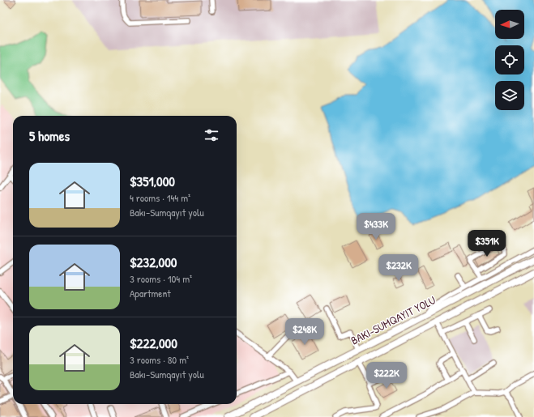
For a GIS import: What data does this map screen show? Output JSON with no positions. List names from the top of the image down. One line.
{"north":"left","page":{"heading":"5 homes","list":[{"name":"$351,000","note":"4 rooms · 144 m² · Bakı-Sumqayıt yolu"},{"name":"$232,000","note":"3 rooms · 104 m² · Apartment"},{"name":"$222,000","note":"3 rooms · 80 m² · Bakı-Sumqayıt yolu"}],"price":["$433K","$351K","$232K","$248K","$222K"]}}
